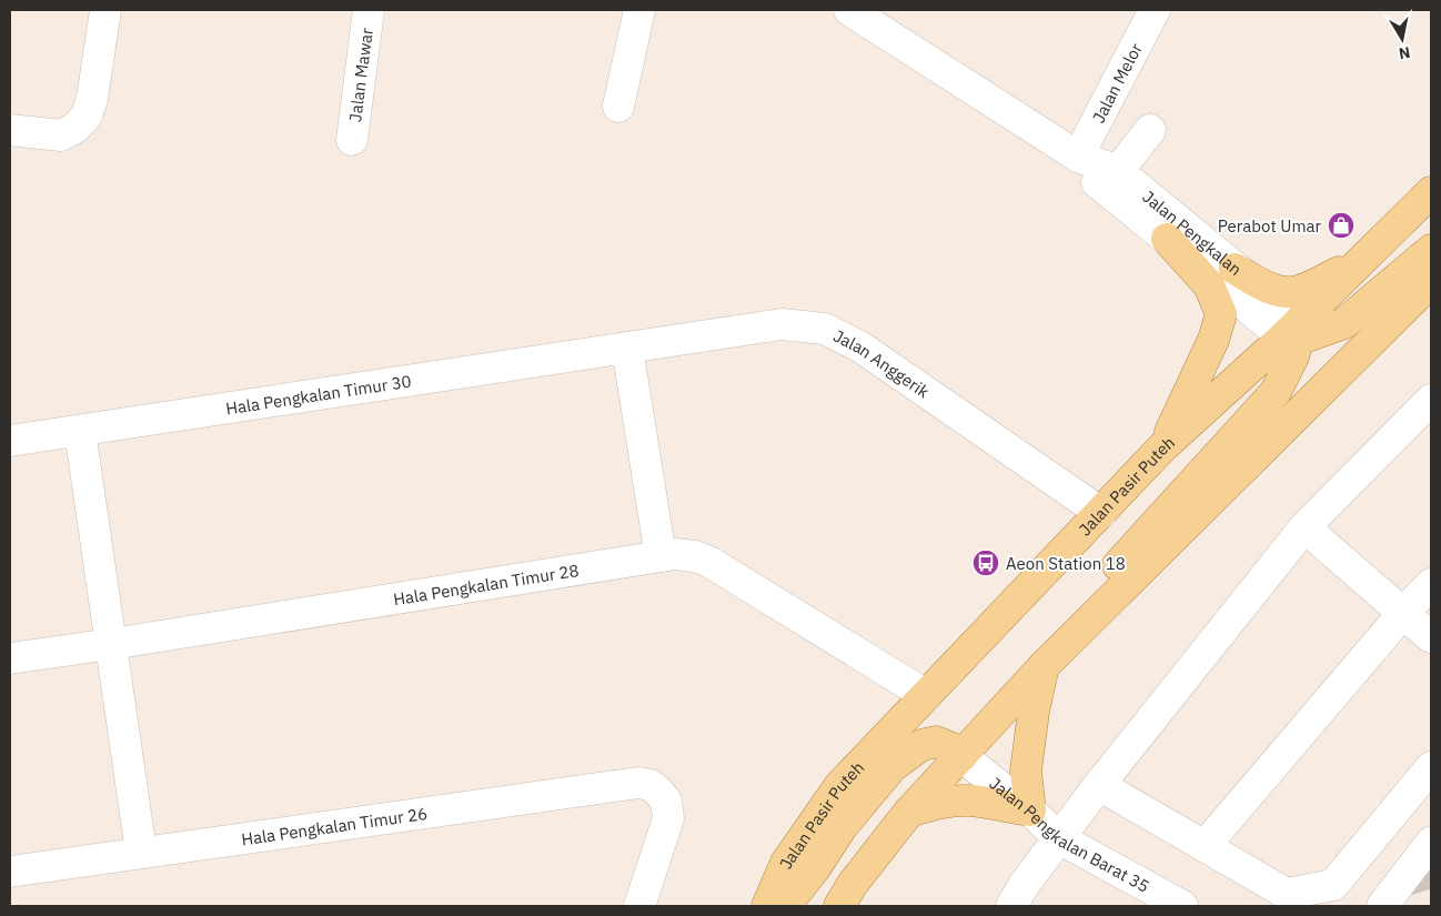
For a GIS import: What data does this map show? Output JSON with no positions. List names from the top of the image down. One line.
{"streets":{"main road":["Jalan Pasir Puteh"],"street":["Jalan Mawar","Jalan Melor","Jalan Pengkalan","Jalan Anggerik","Hala Pengkalan Timur 30","Hala Pengkalan Timur 28","Hala Pengkalan Timur 26","Jalan Pengkalan Barat 35"]},"crossings":[["Jalan Melor","Jalan Pengkalan"],["Jalan Pengkalan","Jalan Pasir Puteh"],["Jalan Anggerik","Hala Pengkalan Timur 30"],["Jalan Anggerik","Jalan Pasir Puteh"],["Jalan Pasir Puteh","Hala Pengkalan Timur 28"]],"places":{"shop":["Perabot Umar"],"bus stop":["Aeon Station 18"]},"north":"bottom"}
